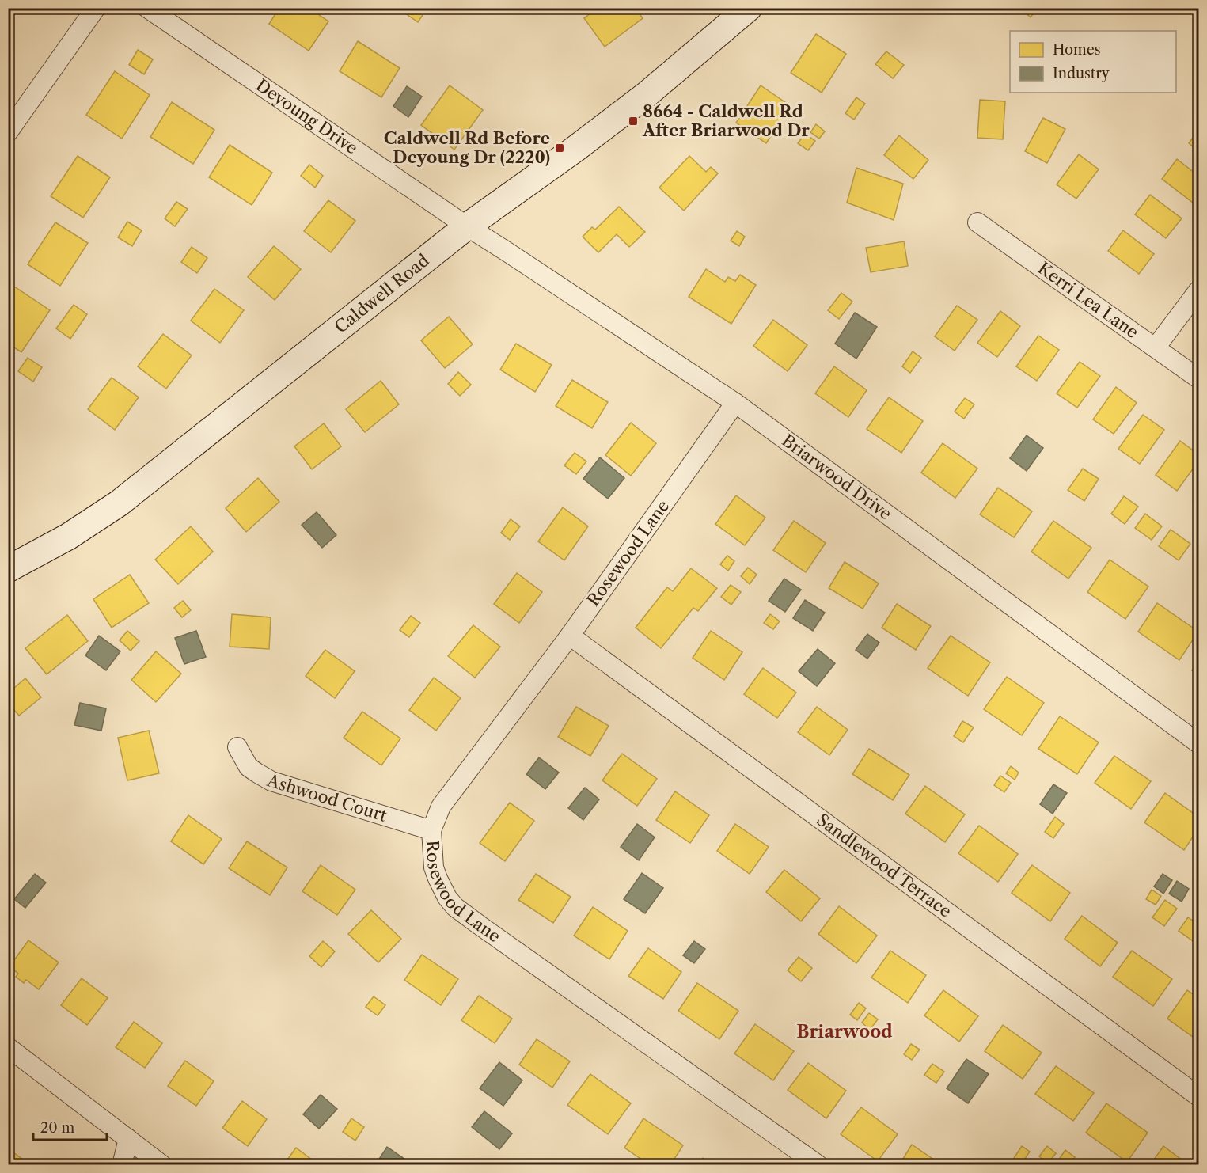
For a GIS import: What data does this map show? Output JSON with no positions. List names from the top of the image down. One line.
{"streets":{"street":["Deyoung Drive","Caldwell Road","Kerri Lea Lane","Briarwood Drive","Rosewood Lane","Ashwood Court","Sandlewood Terrace"]},"crossings":[["Deyoung Drive","Caldwell Road"],["Deyoung Drive","Briarwood Drive"],["Caldwell Road","Briarwood Drive"],["Briarwood Drive","Rosewood Lane"],["Rosewood Lane","Ashwood Court"],["Rosewood Lane","Sandlewood Terrace"]],"districts":["Briarwood"],"places":{"transit":["8664 - Caldwell Rd After Briarwood Dr","Caldwell Rd Before Deyoung Dr (2220)"]},"legend":["Homes","Industry"],"scale_bar":"20 m"}
